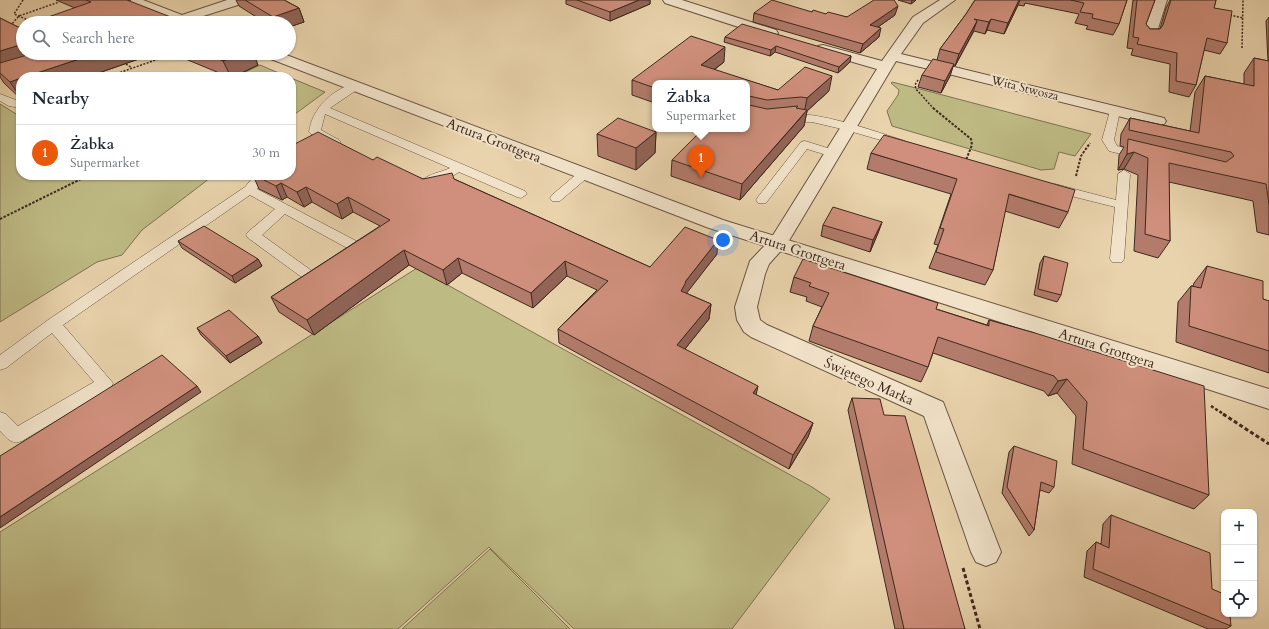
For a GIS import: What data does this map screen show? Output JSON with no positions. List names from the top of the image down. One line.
{"streets":{"street":["Wita Stwosza","Artura Grottgera","Świętego Marka"]},"crossings":[["Artura Grottgera","Świętego Marka"]],"page":{"search":"Search here","heading":"Nearby","popup":["Żabka","Supermarket"],"list":[{"mark":"1","name":"Żabka","note":"Supermarket","value":"30 m"}],"pins":"1","map_buttons":["+","−"]}}
